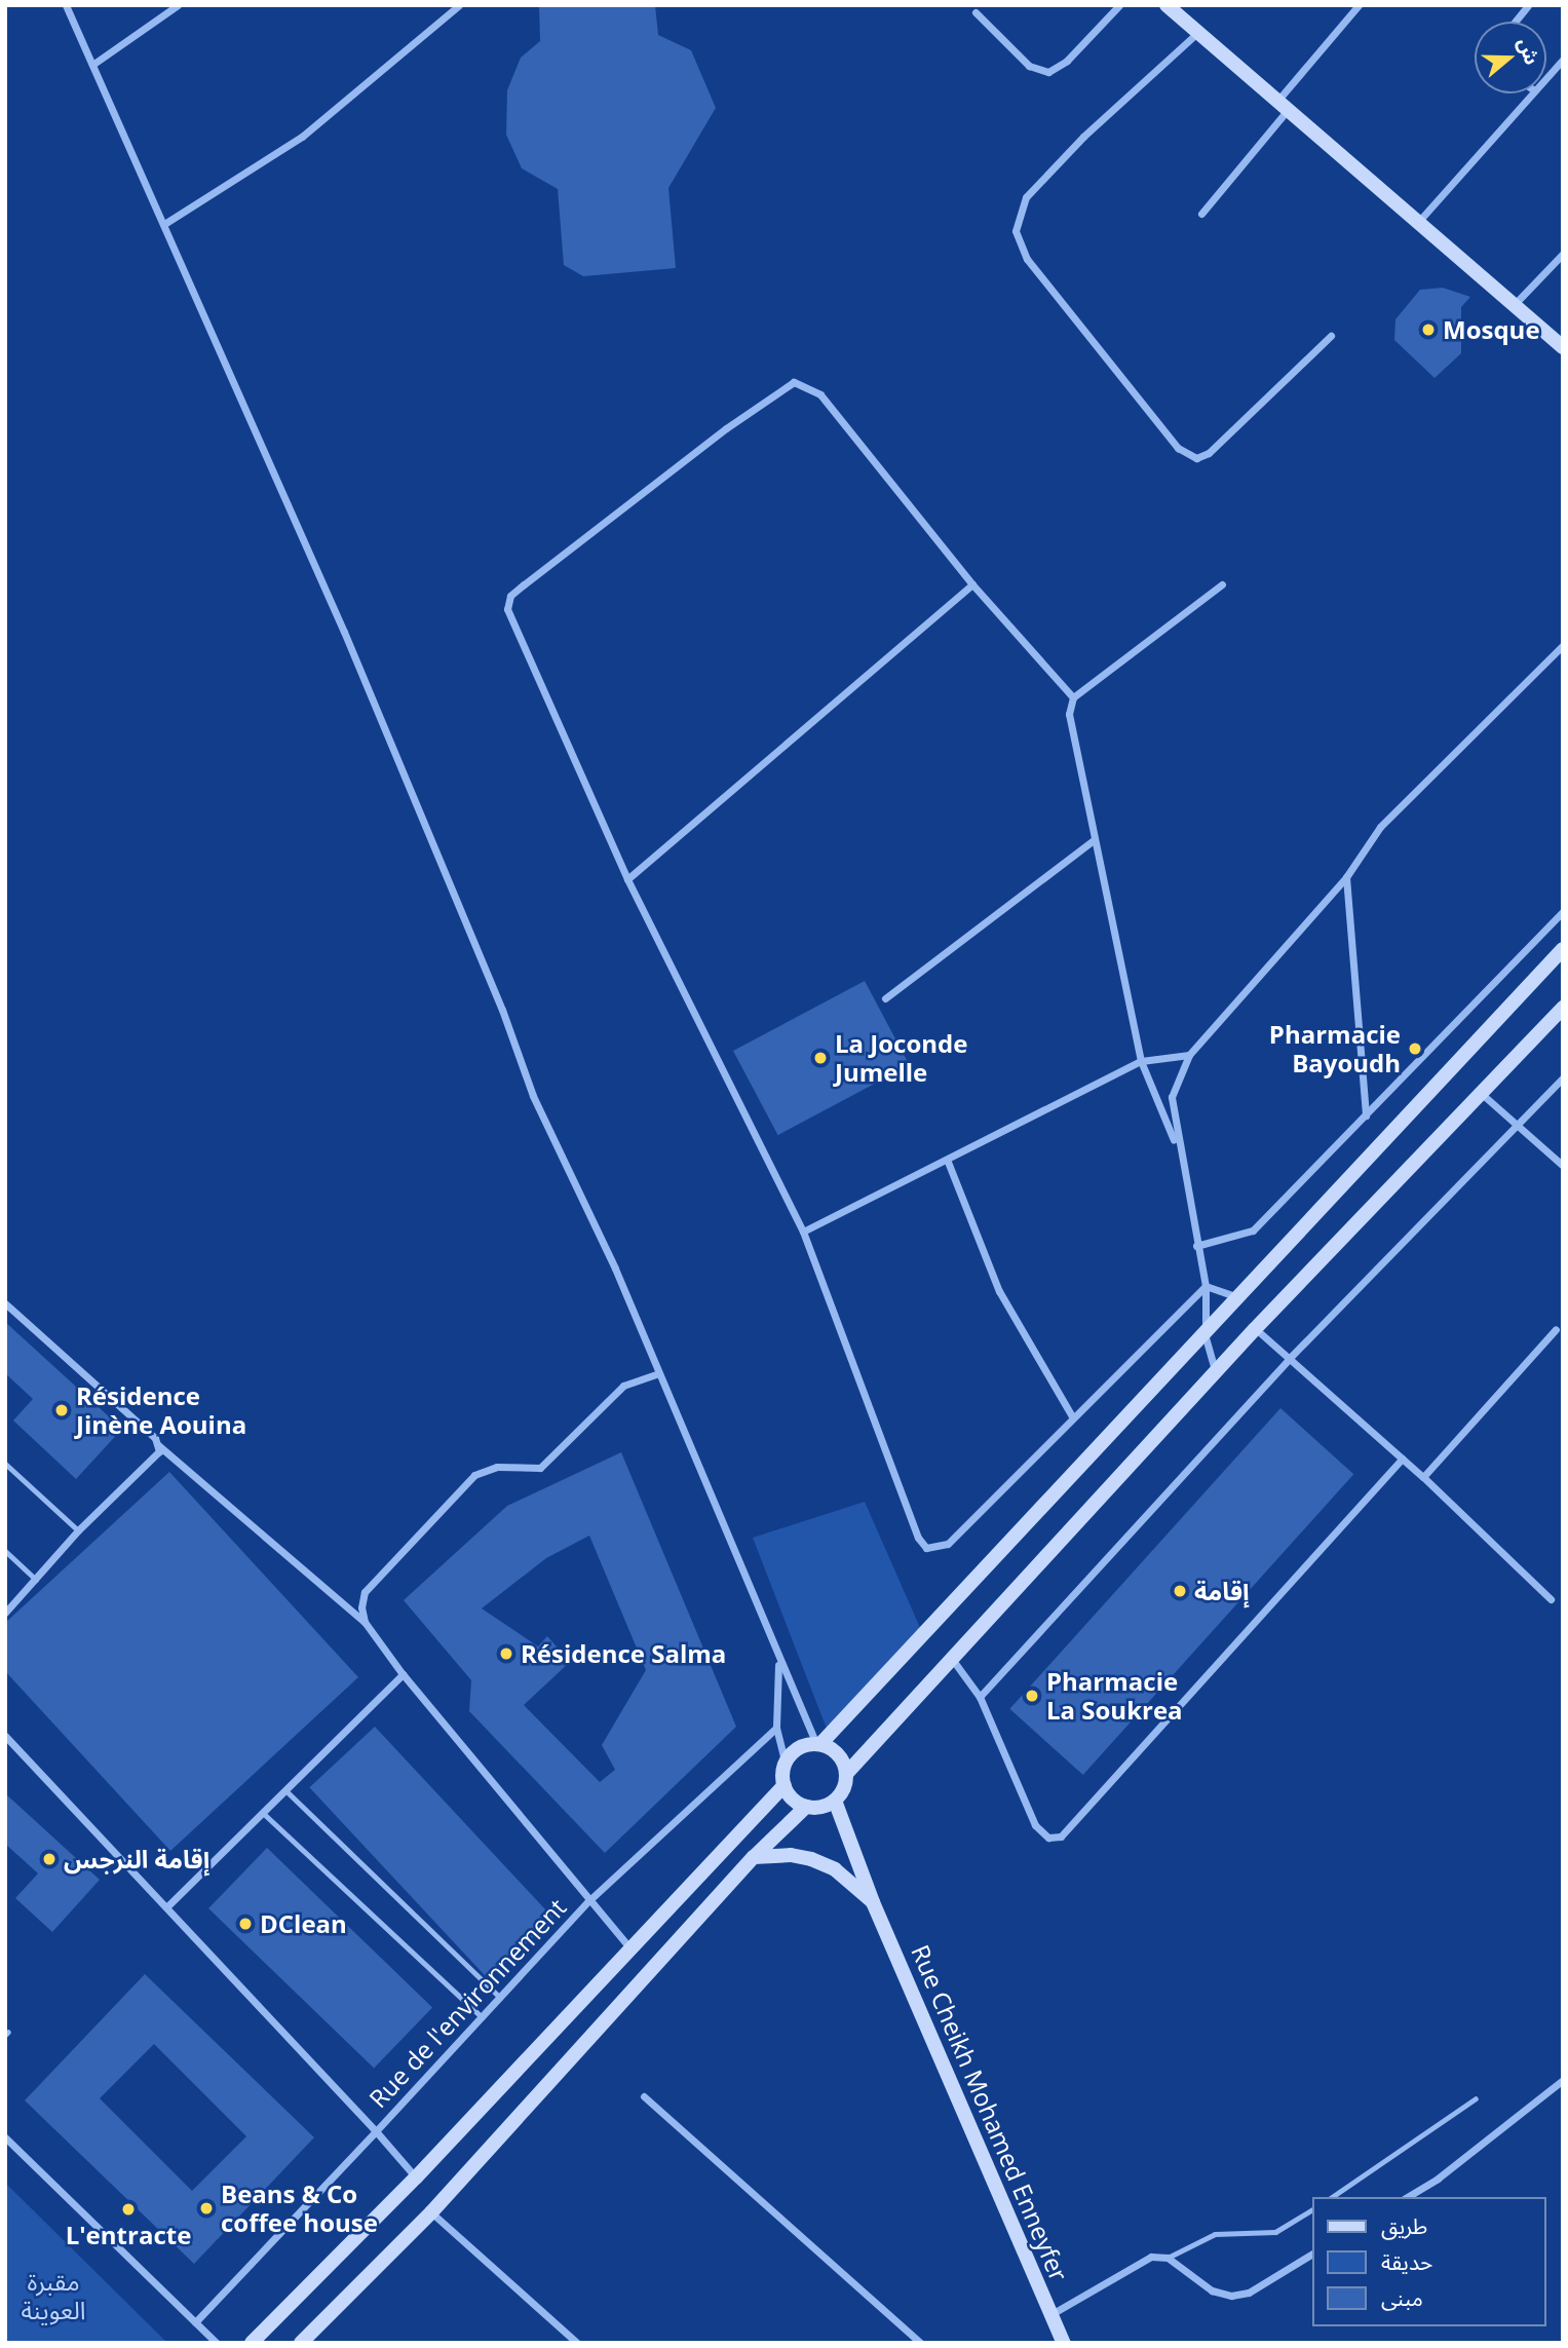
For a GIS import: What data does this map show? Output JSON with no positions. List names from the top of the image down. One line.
{"streets":{"main road":["Rue Cheikh Mohamed Enneyfer"],"street":["Rue de l'environnement"]},"parks":["مقبرة العوينة"],"places":["Mosque","Pharmacie Bayoudh","La Joconde Jumelle","Résidence Jinène Aouina","إقامة","Résidence Salma","Pharmacie La Soukrea","إقامة النرجس","DClean","Beans & Co coffee house","L'entracte"],"legend":["طريق","حديقة","مبنى"],"north":"right"}
